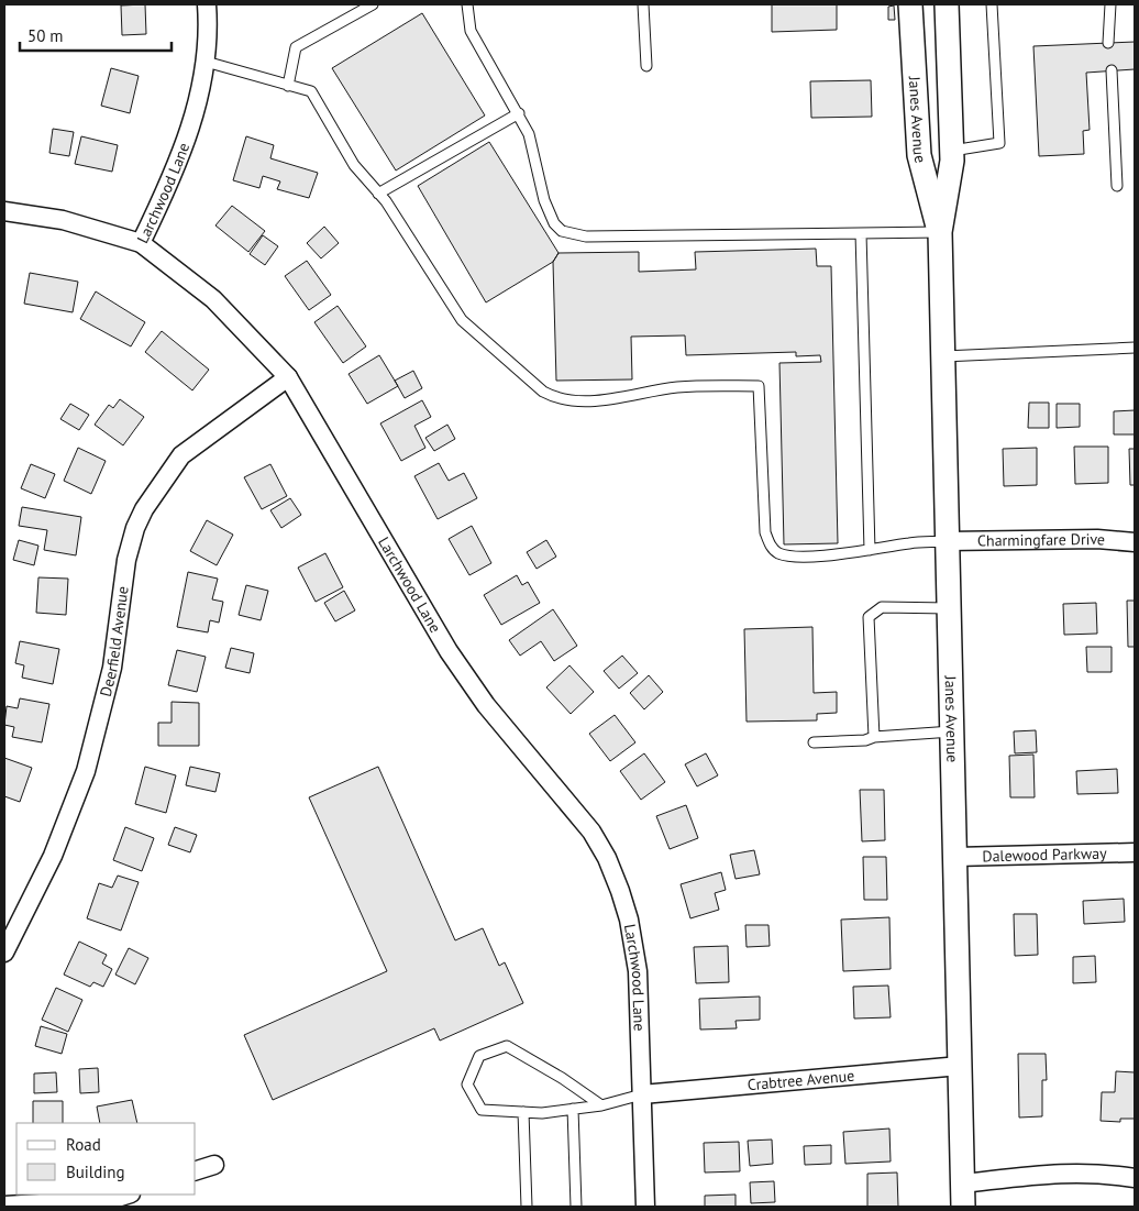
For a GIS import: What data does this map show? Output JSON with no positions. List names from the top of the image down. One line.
{"streets":{"street":["Janes Avenue","Larchwood Lane","Charmingfare Drive","Deerfield Avenue","Dalewood Parkway","Crabtree Avenue"]},"crossings":[["Janes Avenue","Charmingfare Drive"],["Janes Avenue","Dalewood Parkway"],["Janes Avenue","Crabtree Avenue"],["Larchwood Lane","Deerfield Avenue"],["Larchwood Lane","Crabtree Avenue"]],"legend":["Road","Building"],"scale_bar":"50 m"}
